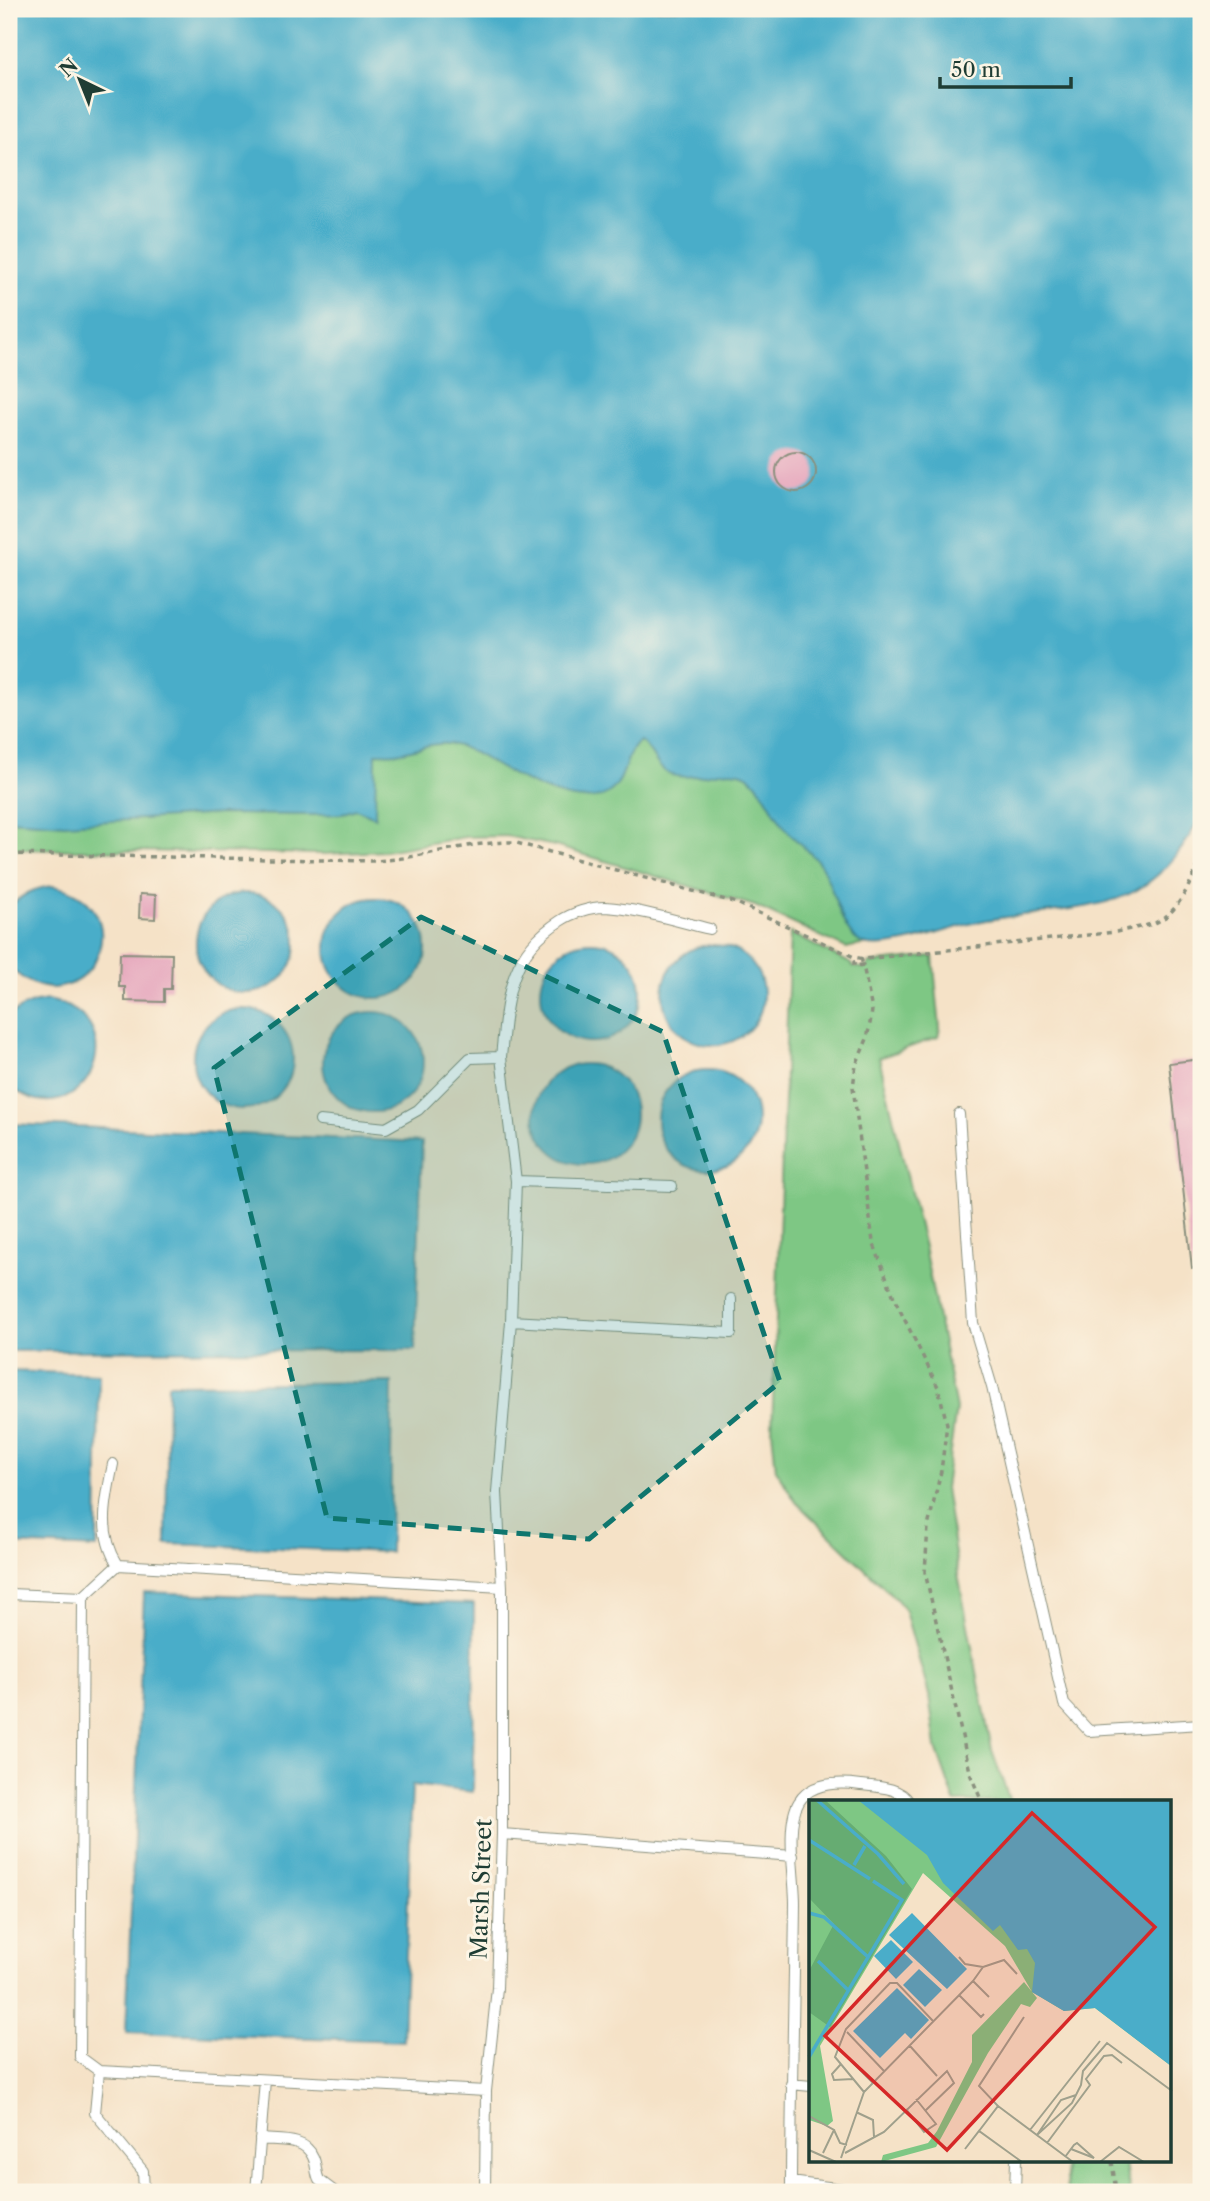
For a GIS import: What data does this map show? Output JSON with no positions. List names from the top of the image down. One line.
{"streets":{"lane":["Marsh Street"]},"scale_bar":"50 m","north":"top left"}
